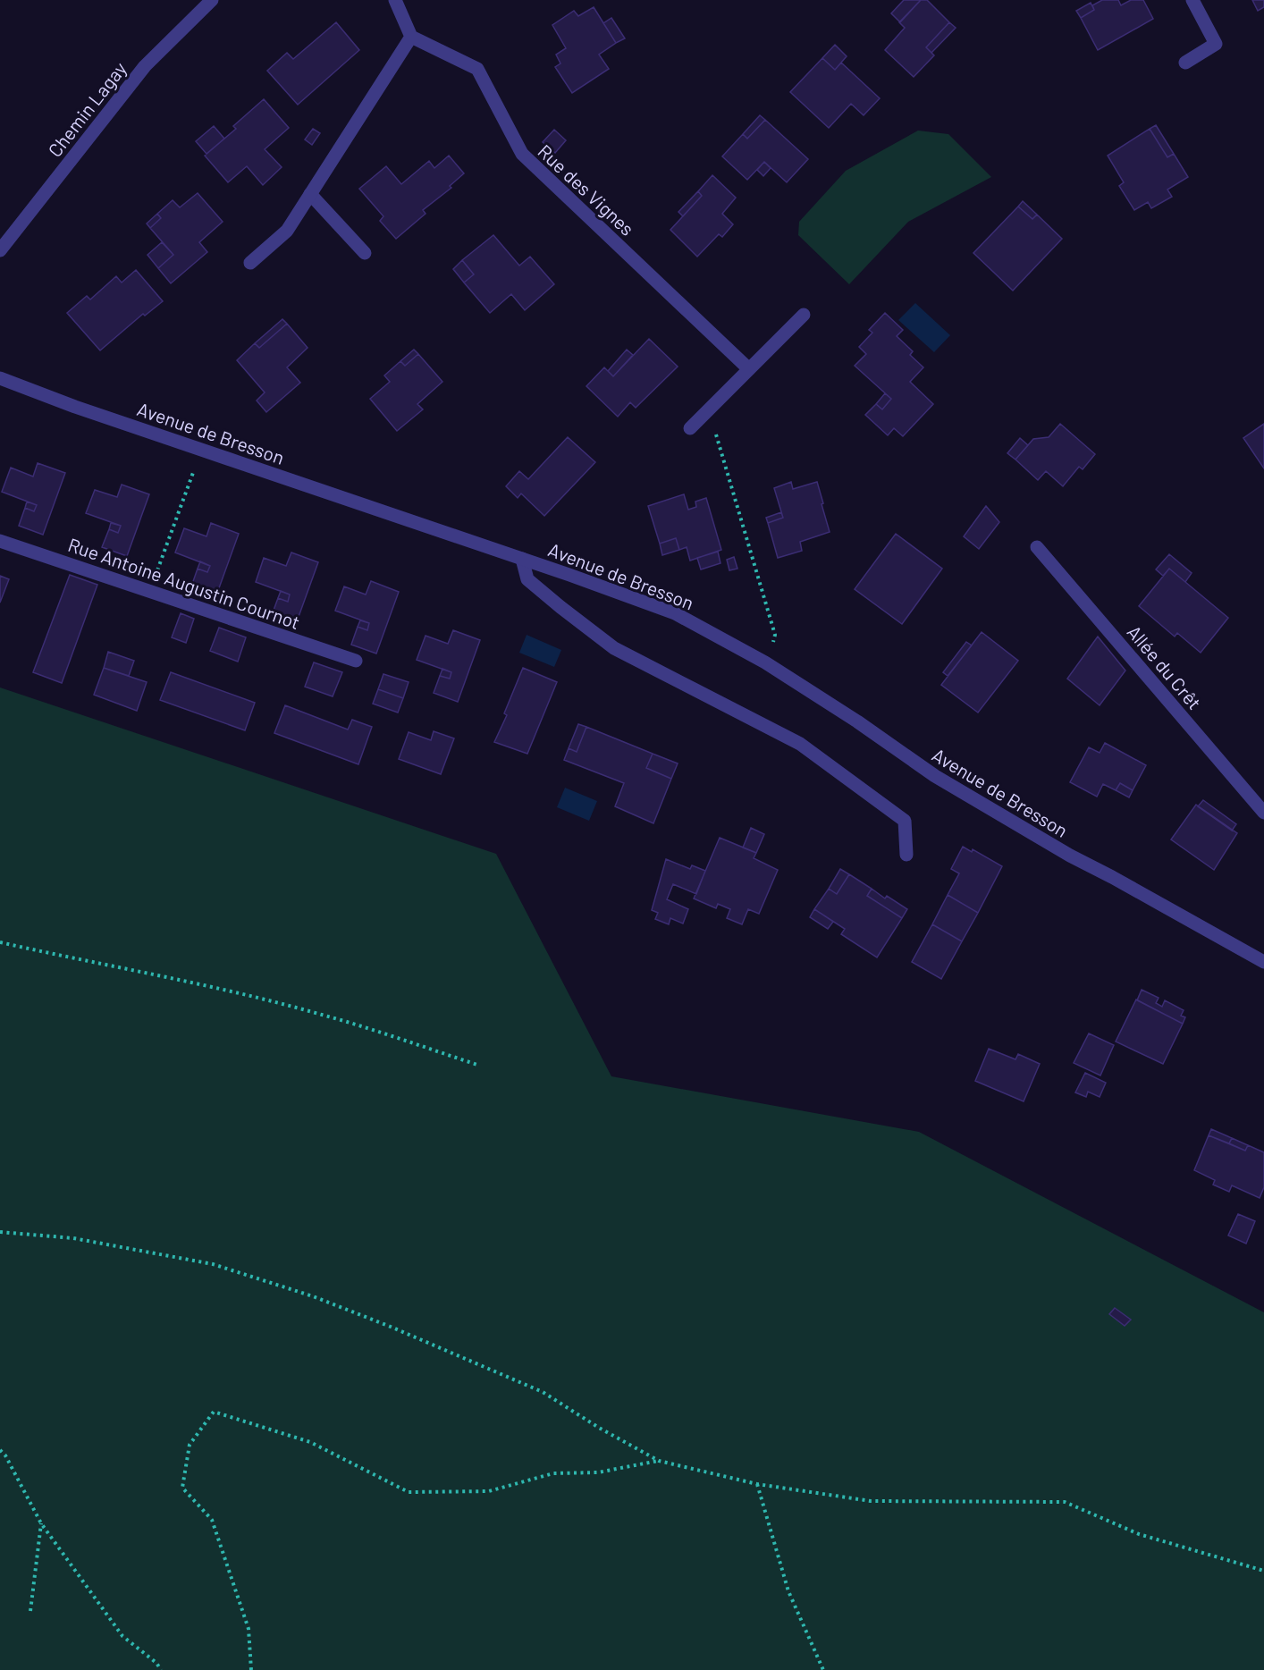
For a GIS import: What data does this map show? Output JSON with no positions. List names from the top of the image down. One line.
{"streets":{"street":["Chemin Lagay","Rue des Vignes","Avenue de Bresson","Rue Antoine Augustin Cournot","Allée du Crêt"]}}
